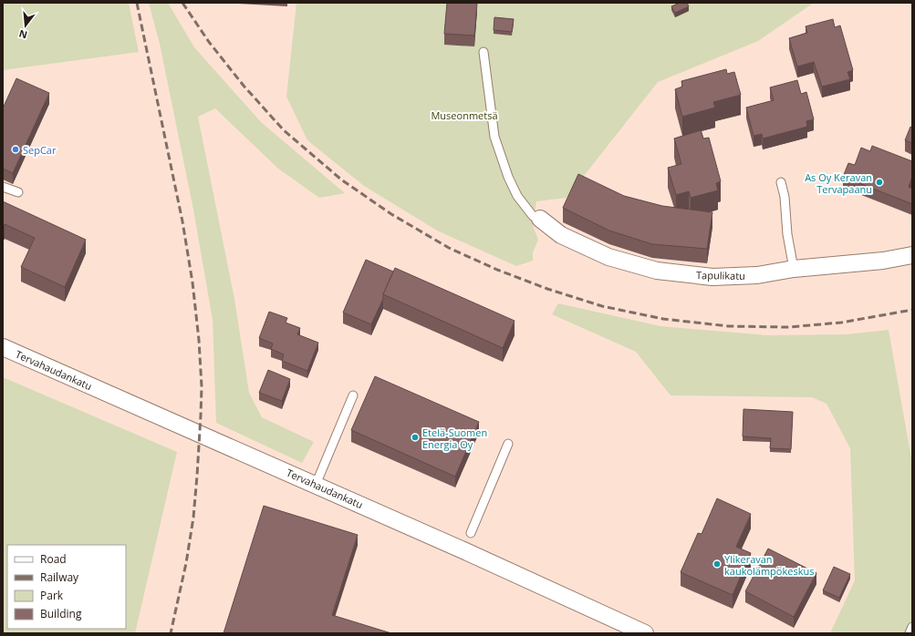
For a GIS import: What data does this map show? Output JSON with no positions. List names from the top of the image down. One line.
{"streets":{"street":["Tapulikatu","Tervahaudankatu"]},"parks":["Museonmetsä"],"places":["SepCar","As Oy Keravan Tervapaanu","Etelä-Suomen Energia Oy","Ylikeravan kaukolämpökeskus"],"legend":["Road","Railway","Park","Building"],"north":"bottom"}
